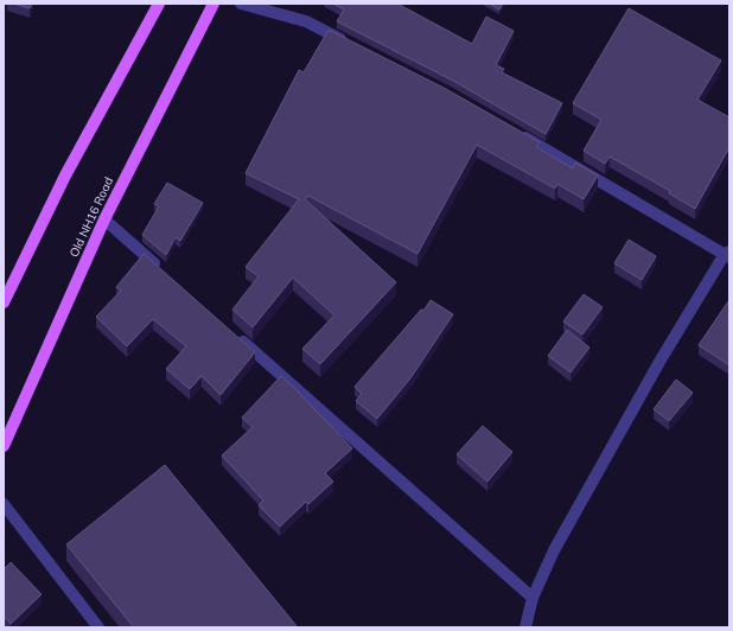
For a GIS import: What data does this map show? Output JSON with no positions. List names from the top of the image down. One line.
{"streets":{"main road":["Old NH16 Road"]}}
